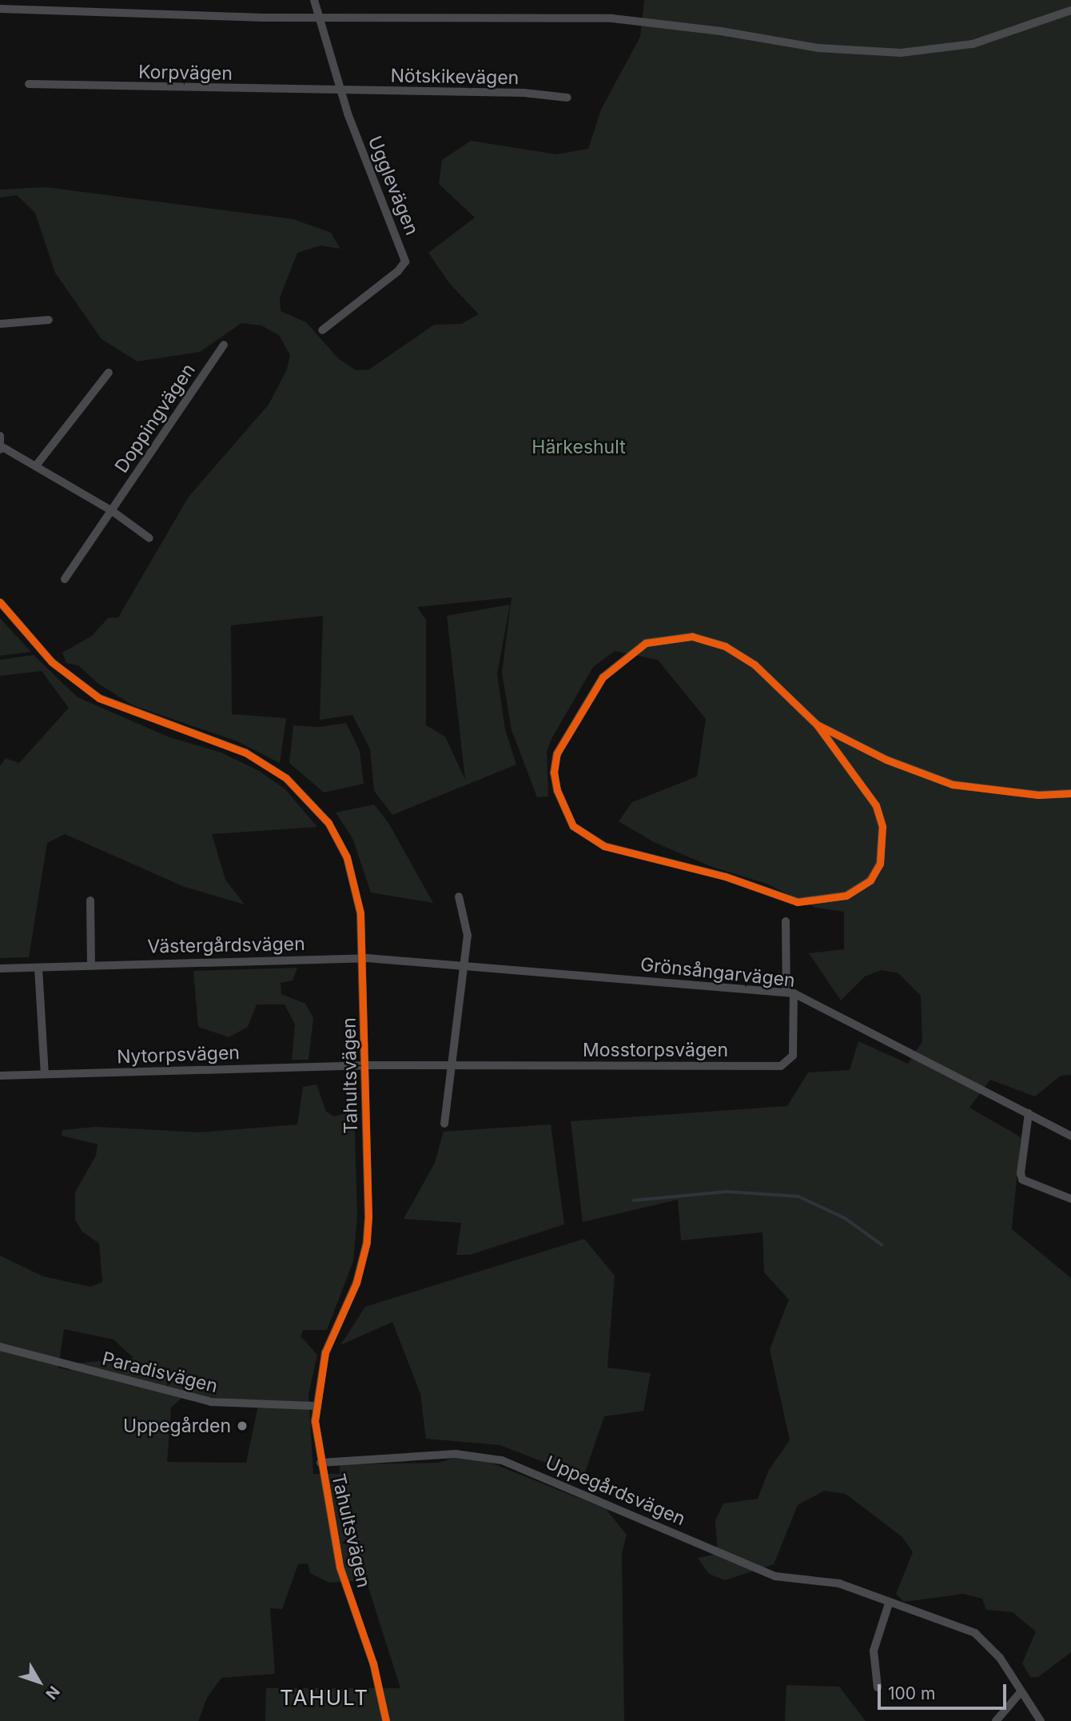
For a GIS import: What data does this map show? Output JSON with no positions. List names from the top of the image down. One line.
{"streets":{"street":["Korpvägen","Nötskikevägen","Ugglevägen","Doppingvägen","Västergårdsvägen","Grönsångarvägen","Mosstorpsvägen","Nytorpsvägen","Tahultsvägen","Paradisvägen","Uppegårdsvägen"]},"crossings":[["Korpvägen","Nötskikevägen"],["Korpvägen","Ugglevägen"],["Nötskikevägen","Ugglevägen"],["Västergårdsvägen","Grönsångarvägen"],["Västergårdsvägen","Tahultsvägen"],["Grönsångarvägen","Mosstorpsvägen"],["Grönsångarvägen","Tahultsvägen"],["Mosstorpsvägen","Nytorpsvägen"],["Mosstorpsvägen","Tahultsvägen"],["Nytorpsvägen","Tahultsvägen"],["Tahultsvägen","Paradisvägen"],["Tahultsvägen","Uppegårdsvägen"]],"districts":["TAHULT"],"parks":["Härkeshult"],"places":["Uppegården"],"scale_bar":"100 m","north":"bottom right"}
